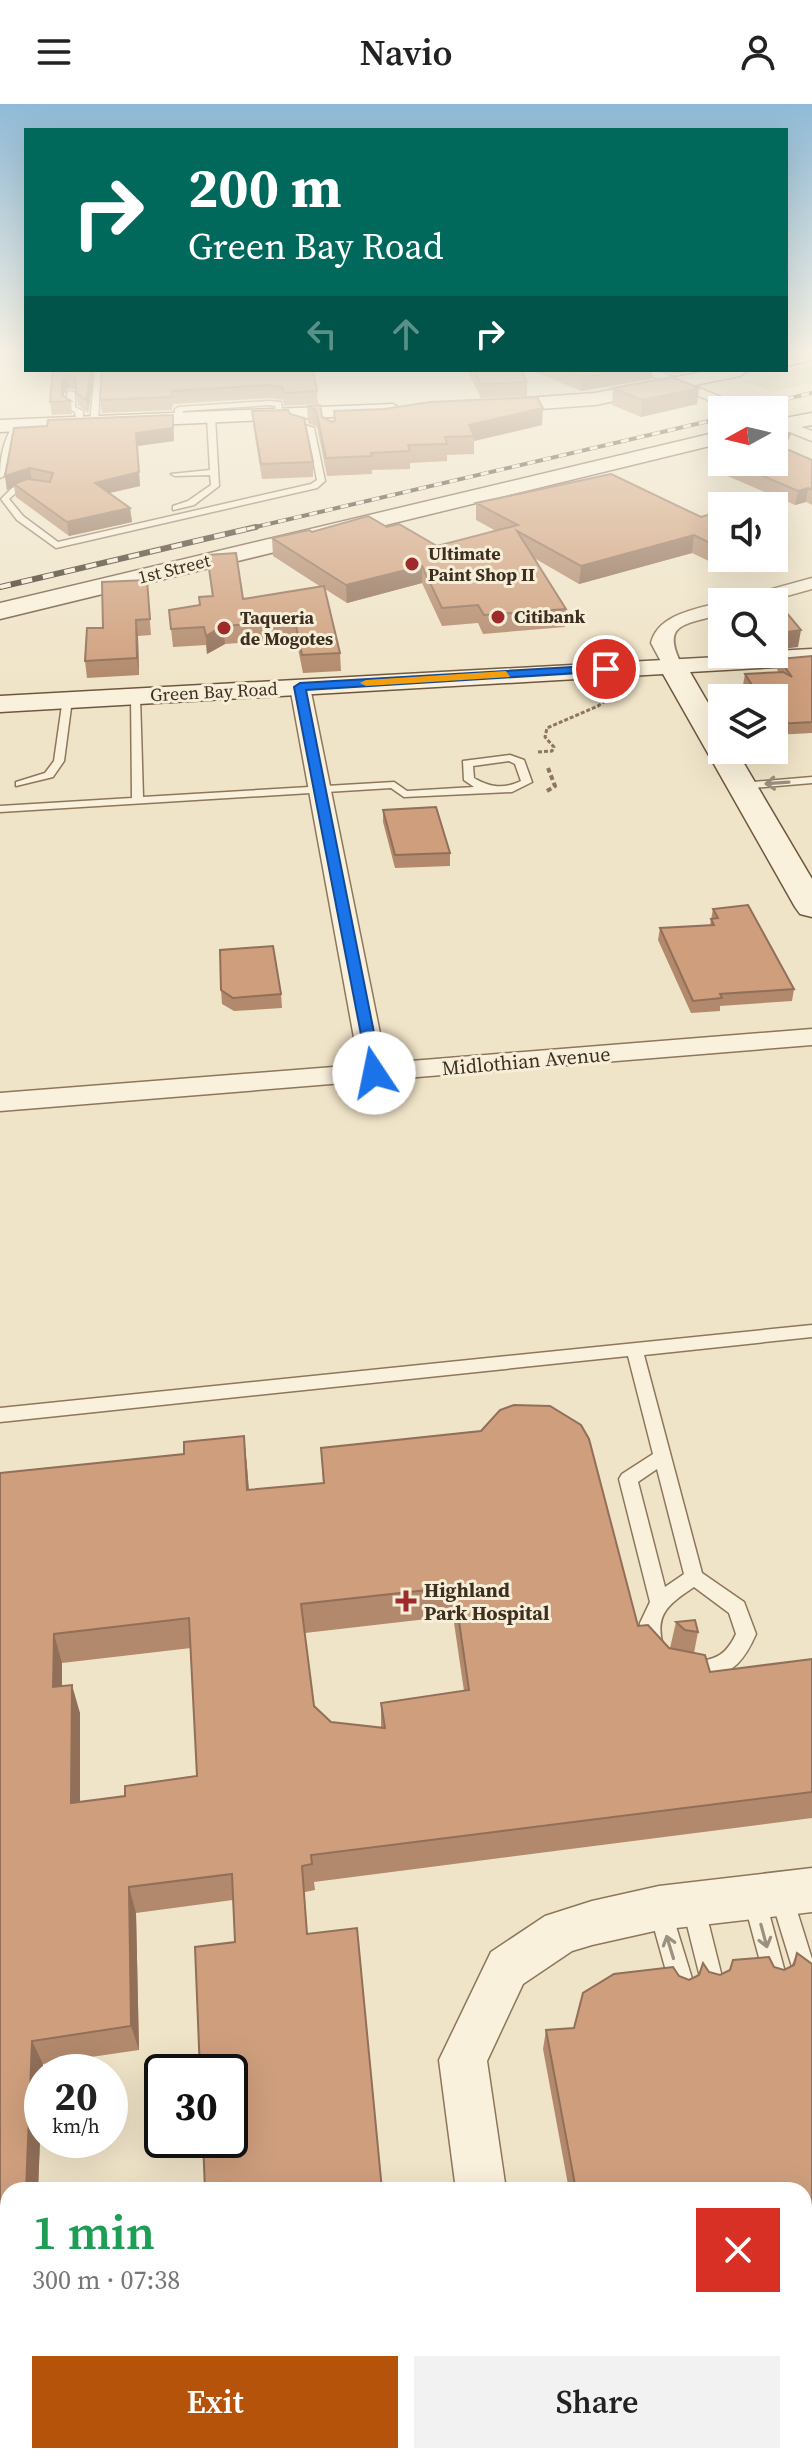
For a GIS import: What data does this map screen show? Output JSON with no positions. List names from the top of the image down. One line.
{"streets":{"street":["1st Street","Green Bay Road","Midlothian Avenue"]},"places":{"other":["Ultimate Paint Shop II","Citibank","Taqueria de Mogotes"],"health":["Highland Park Hospital"]},"north":"left","page":{"header":"Navio","turn":["200 m","Green Bay Road"],"speed":"20 km/h","limit":"30","heading":["1 min","300 m · 07:38"],"buttons":["Exit","Share"]}}
